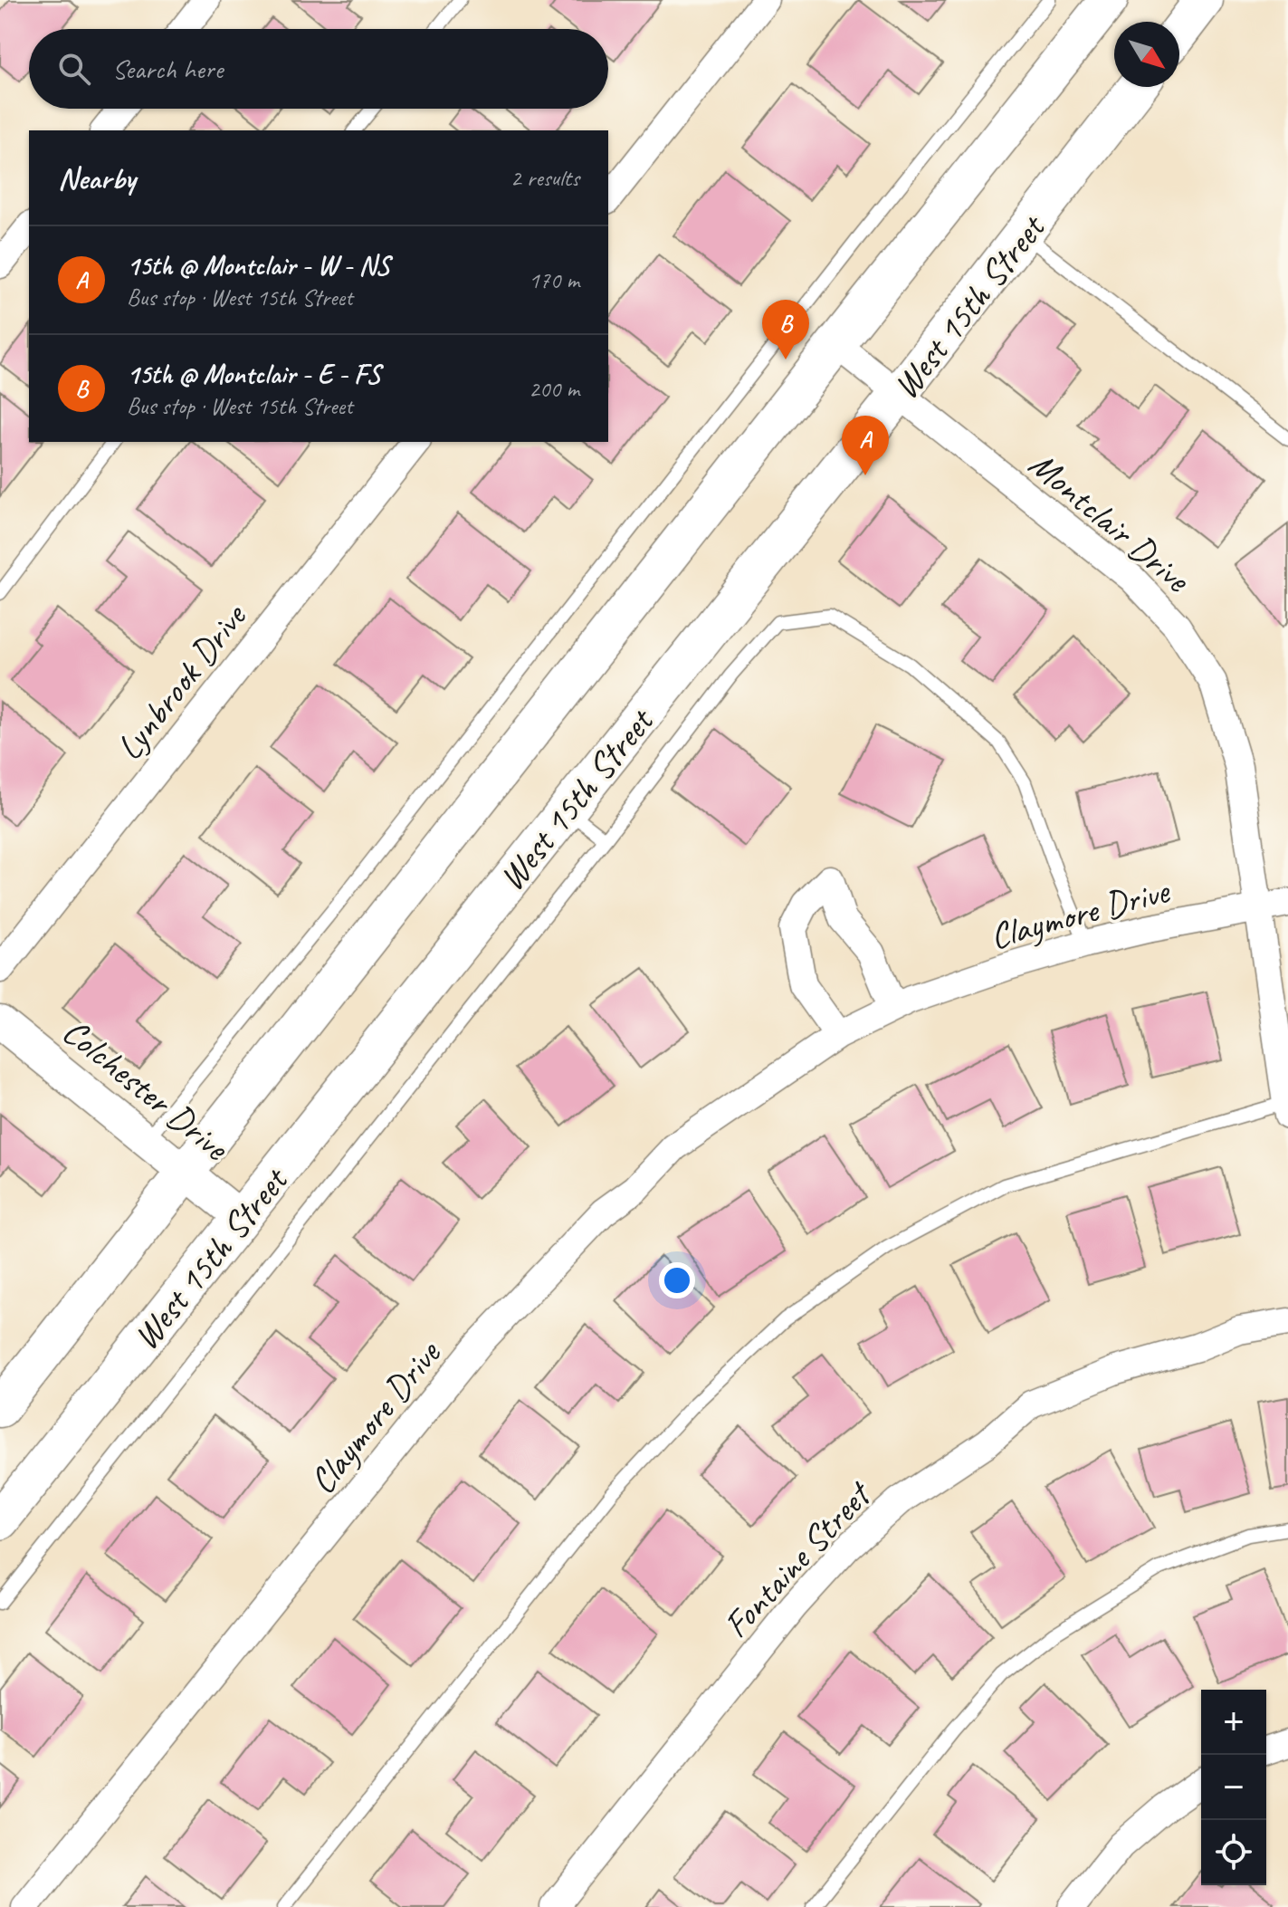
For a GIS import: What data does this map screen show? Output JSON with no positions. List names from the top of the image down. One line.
{"streets":{"main road":["West 15th Street"],"street":["Montclair Drive","Lynbrook Drive","Claymore Drive","Colchester Drive","Fontaine Street"]},"crossings":[["West 15th Street","Montclair Drive"],["West 15th Street","Colchester Drive"],["Montclair Drive","Claymore Drive"]],"north":"bottom right","page":{"search":"Search here","heading":["Nearby","2 results"],"list":[{"mark":"A","name":"15th @ Montclair - W - NS","note":"Bus stop · West 15th Street","value":"170 m"},{"mark":"B","name":"15th @ Montclair - E - FS","note":"Bus stop · West 15th Street","value":"200 m"}],"pins":["B","A"],"map_buttons":["+","−"]}}
